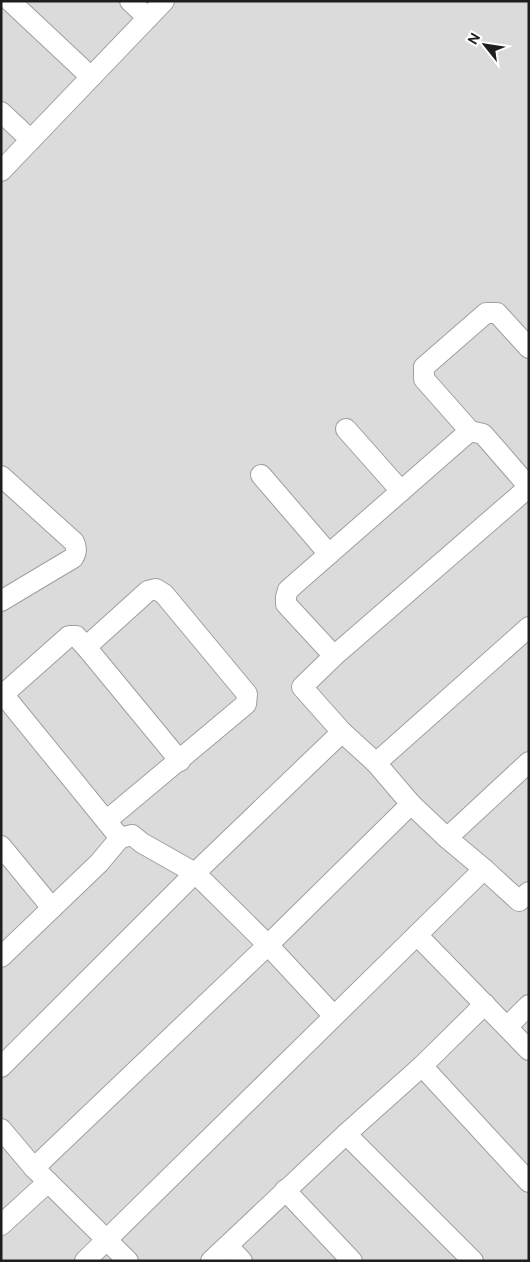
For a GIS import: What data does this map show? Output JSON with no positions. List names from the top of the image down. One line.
{"north":"top left"}
